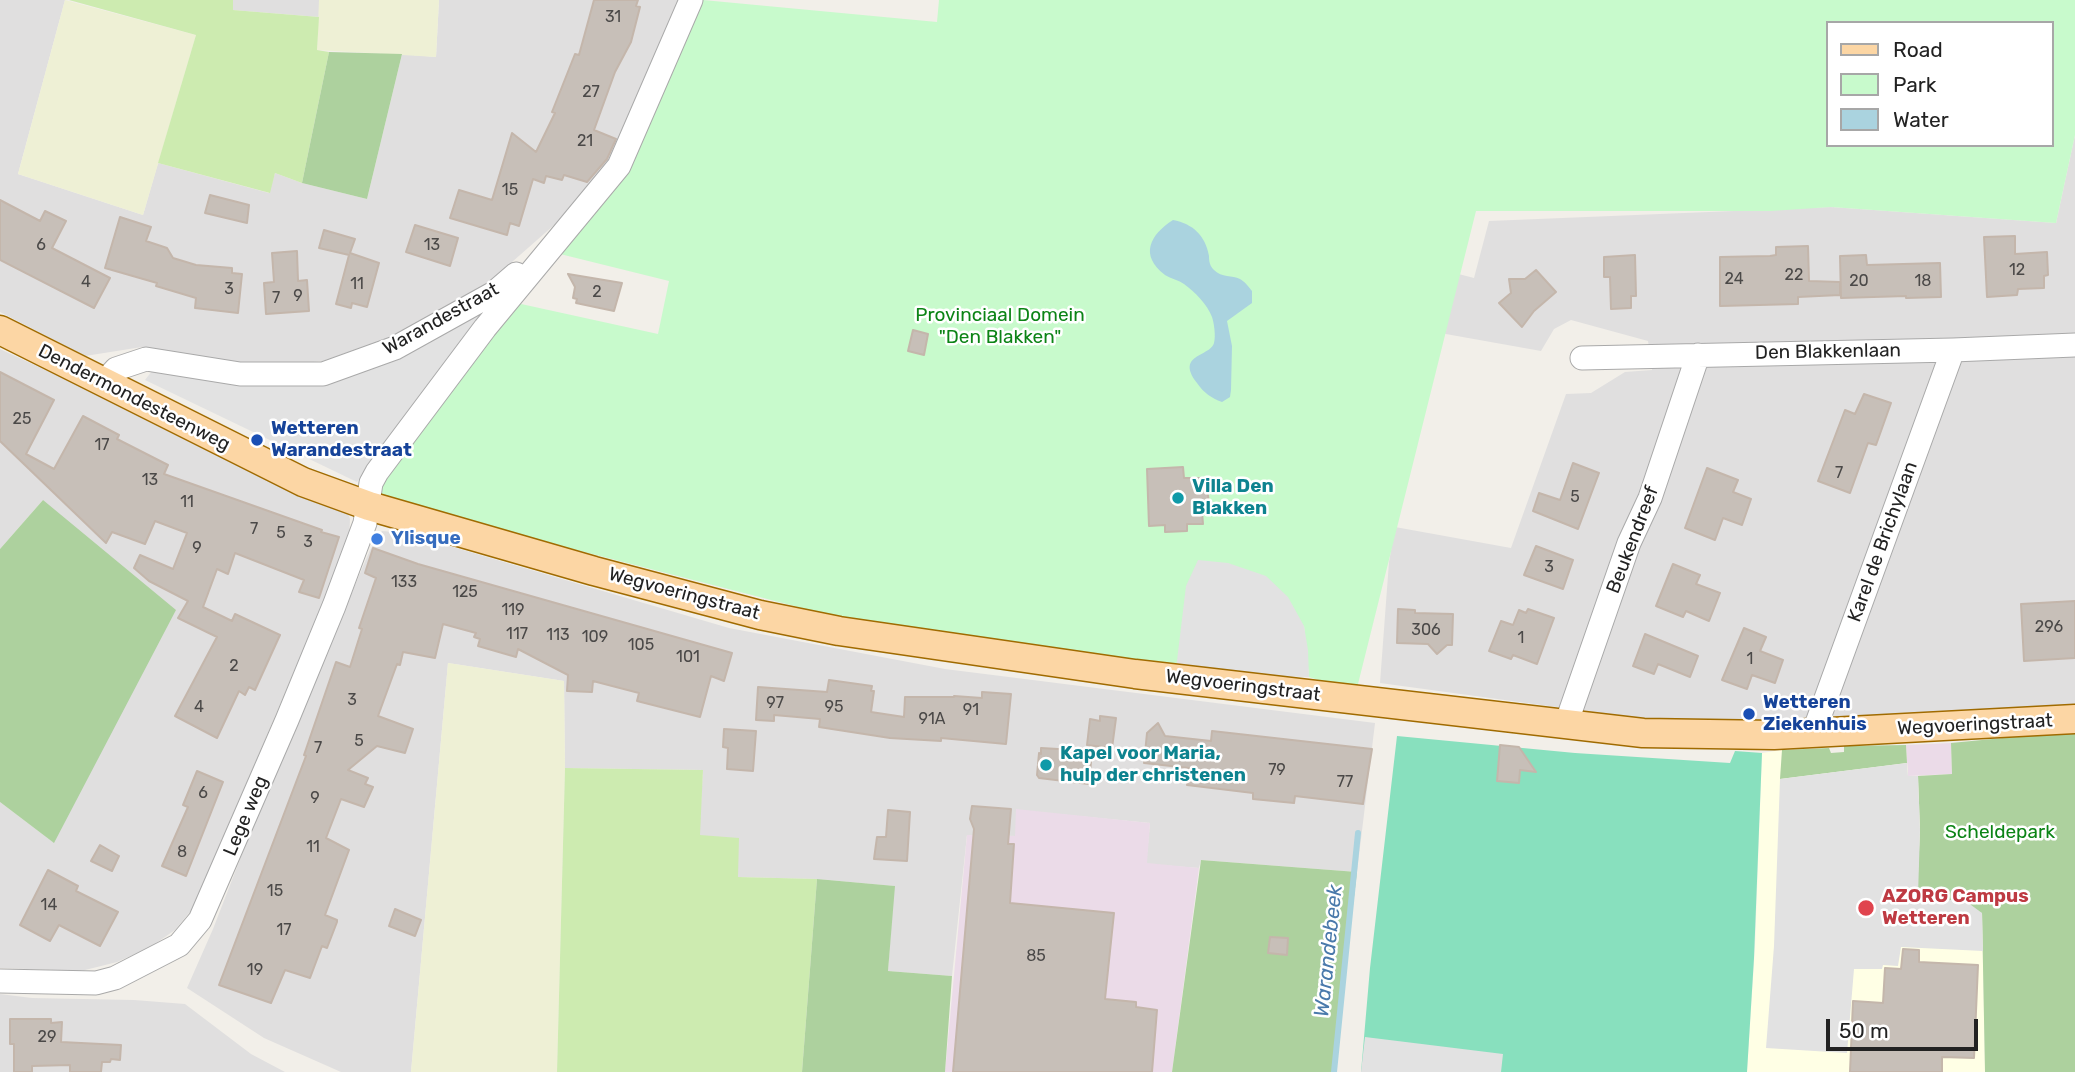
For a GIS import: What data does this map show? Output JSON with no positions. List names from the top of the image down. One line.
{"streets":{"main road":["Dendermondesteenweg","Wegvoeringstraat"],"street":["Warandestraat","Den Blakkenlaan","Beukendreef","Karel de Brichylaan","Lege weg"]},"crossings":[["Warandestraat","Dendermondesteenweg"],["Warandestraat","Lege weg"],["Den Blakkenlaan","Beukendreef"],["Den Blakkenlaan","Karel de Brichylaan"],["Dendermondesteenweg","Wegvoeringstraat"],["Dendermondesteenweg","Lege weg"],["Beukendreef","Wegvoeringstraat"],["Karel de Brichylaan","Wegvoeringstraat"]],"water":["Warandebeek"],"parks":["Provinciaal Domein \"Den Blakken\"","Scheldepark"],"places":["Wetteren Warandestraat","Villa Den Blakken","Ylisque","Wetteren Ziekenhuis","Kapel voor Maria, hulp der christenen","AZORG Campus Wetteren"],"house_numbers":["31","27","21","15","6","13","12","22","24","20","18","4","11","3","2","9","7","25","17","7","13","5","11","7","5","3","9","3","133","125","119","296","306","117","113","109","1","105","101","1","2","3","97","4","95","91","91A","5","7","79","77","6","9","11","8","15","14","17","85","19","29"],"legend":["Road","Park","Water"],"scale_bar":"50 m"}
